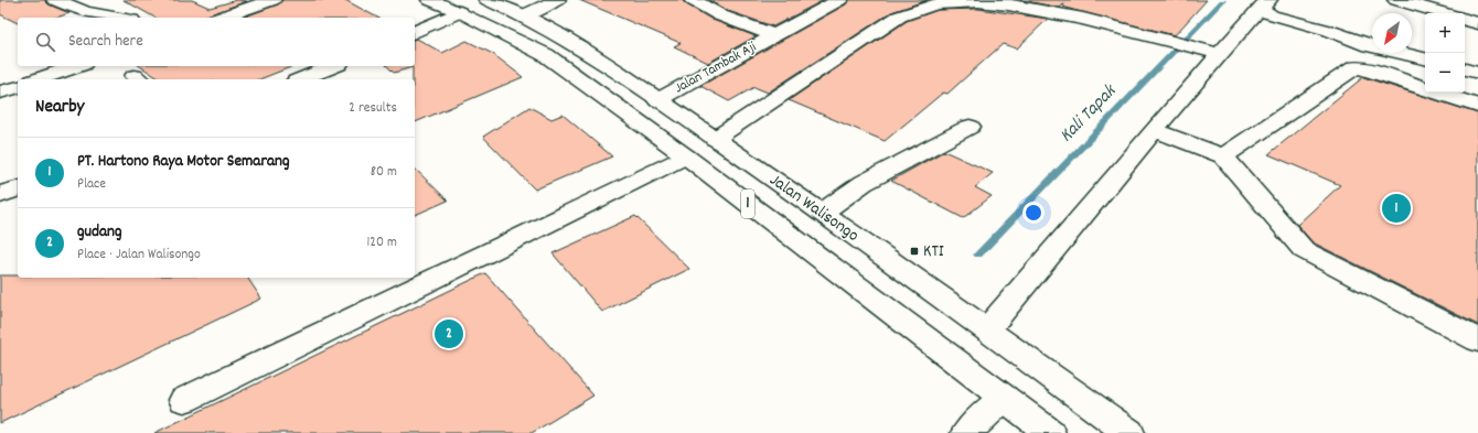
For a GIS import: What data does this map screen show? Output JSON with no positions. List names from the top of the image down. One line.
{"streets":{"main road":["Jalan Tambak Aji","1","Jalan Walisongo"]},"crossings":[["Jalan Tambak Aji","Jalan Walisongo"]],"water":["Kali Tapak"],"places":{"transit":["KTI"]},"north":"bottom left","page":{"map_buttons":["+","−"],"search":"Search here","heading":["Nearby","2 results"],"list":[{"mark":"1","name":"PT. Hartono Raya Motor Semarang","note":"Place","value":"80 m"},{"mark":"2","name":"gudang","note":"Place · Jalan Walisongo","value":"120 m"}],"pins":["1","2"]}}
